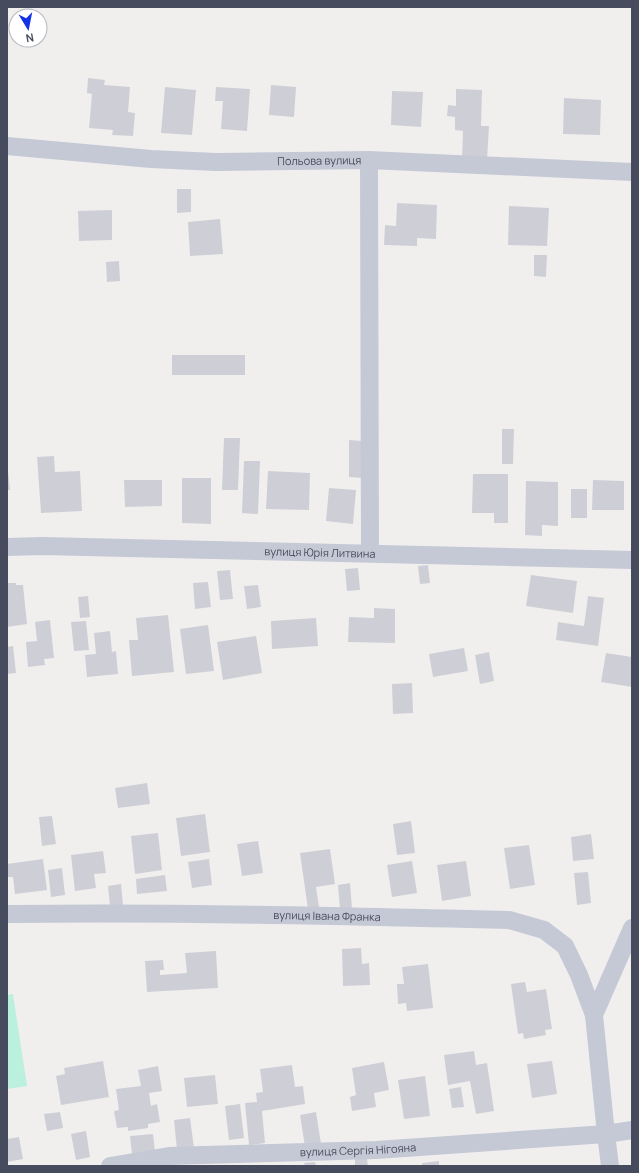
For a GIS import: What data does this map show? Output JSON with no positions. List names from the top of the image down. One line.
{"streets":{"street":["Польова вулиця","вулиця Юрія Литвина","вулиця Івана Франка","вулиця Сергія Нігояна"]},"north":"bottom"}
